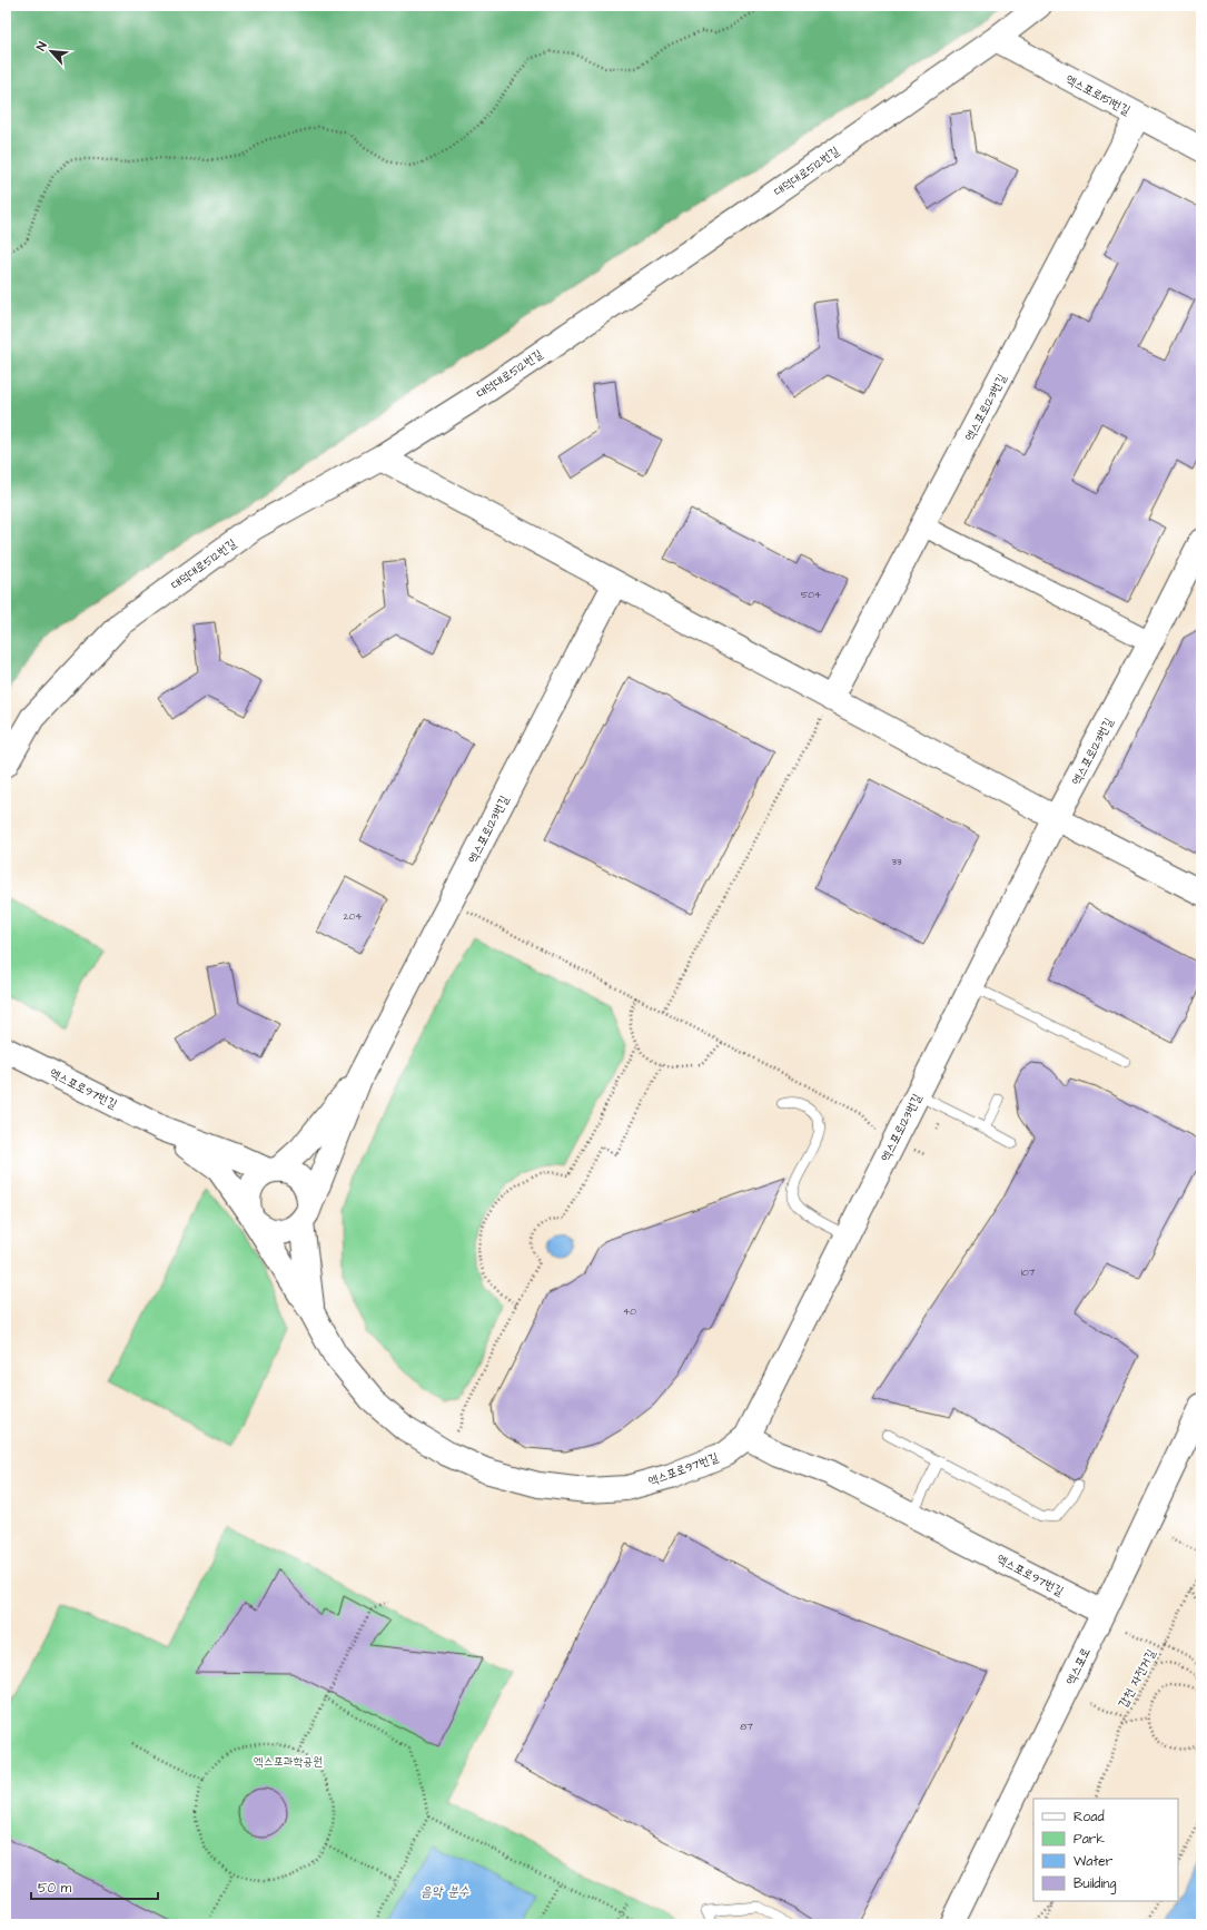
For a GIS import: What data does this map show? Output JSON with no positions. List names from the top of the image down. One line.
{"streets":{"street":["엑스포로151번길","대덕대로512번길","엑스포로123번길","엑스포로97번길","엑스포로"],"path":["갑천 자전거길"]},"crossings":[["엑스포로151번길","대덕대로512번길"],["엑스포로151번길","엑스포로123번길"],["엑스포로123번길","엑스포로97번길"],["엑스포로97번길","엑스포로"]],"water":["음악 분수"],"parks":["엑스포과학공원"],"house_numbers":["504","33","204","107","40","87"],"legend":["Road","Park","Water","Building"],"scale_bar":"50 m","north":"top left"}
